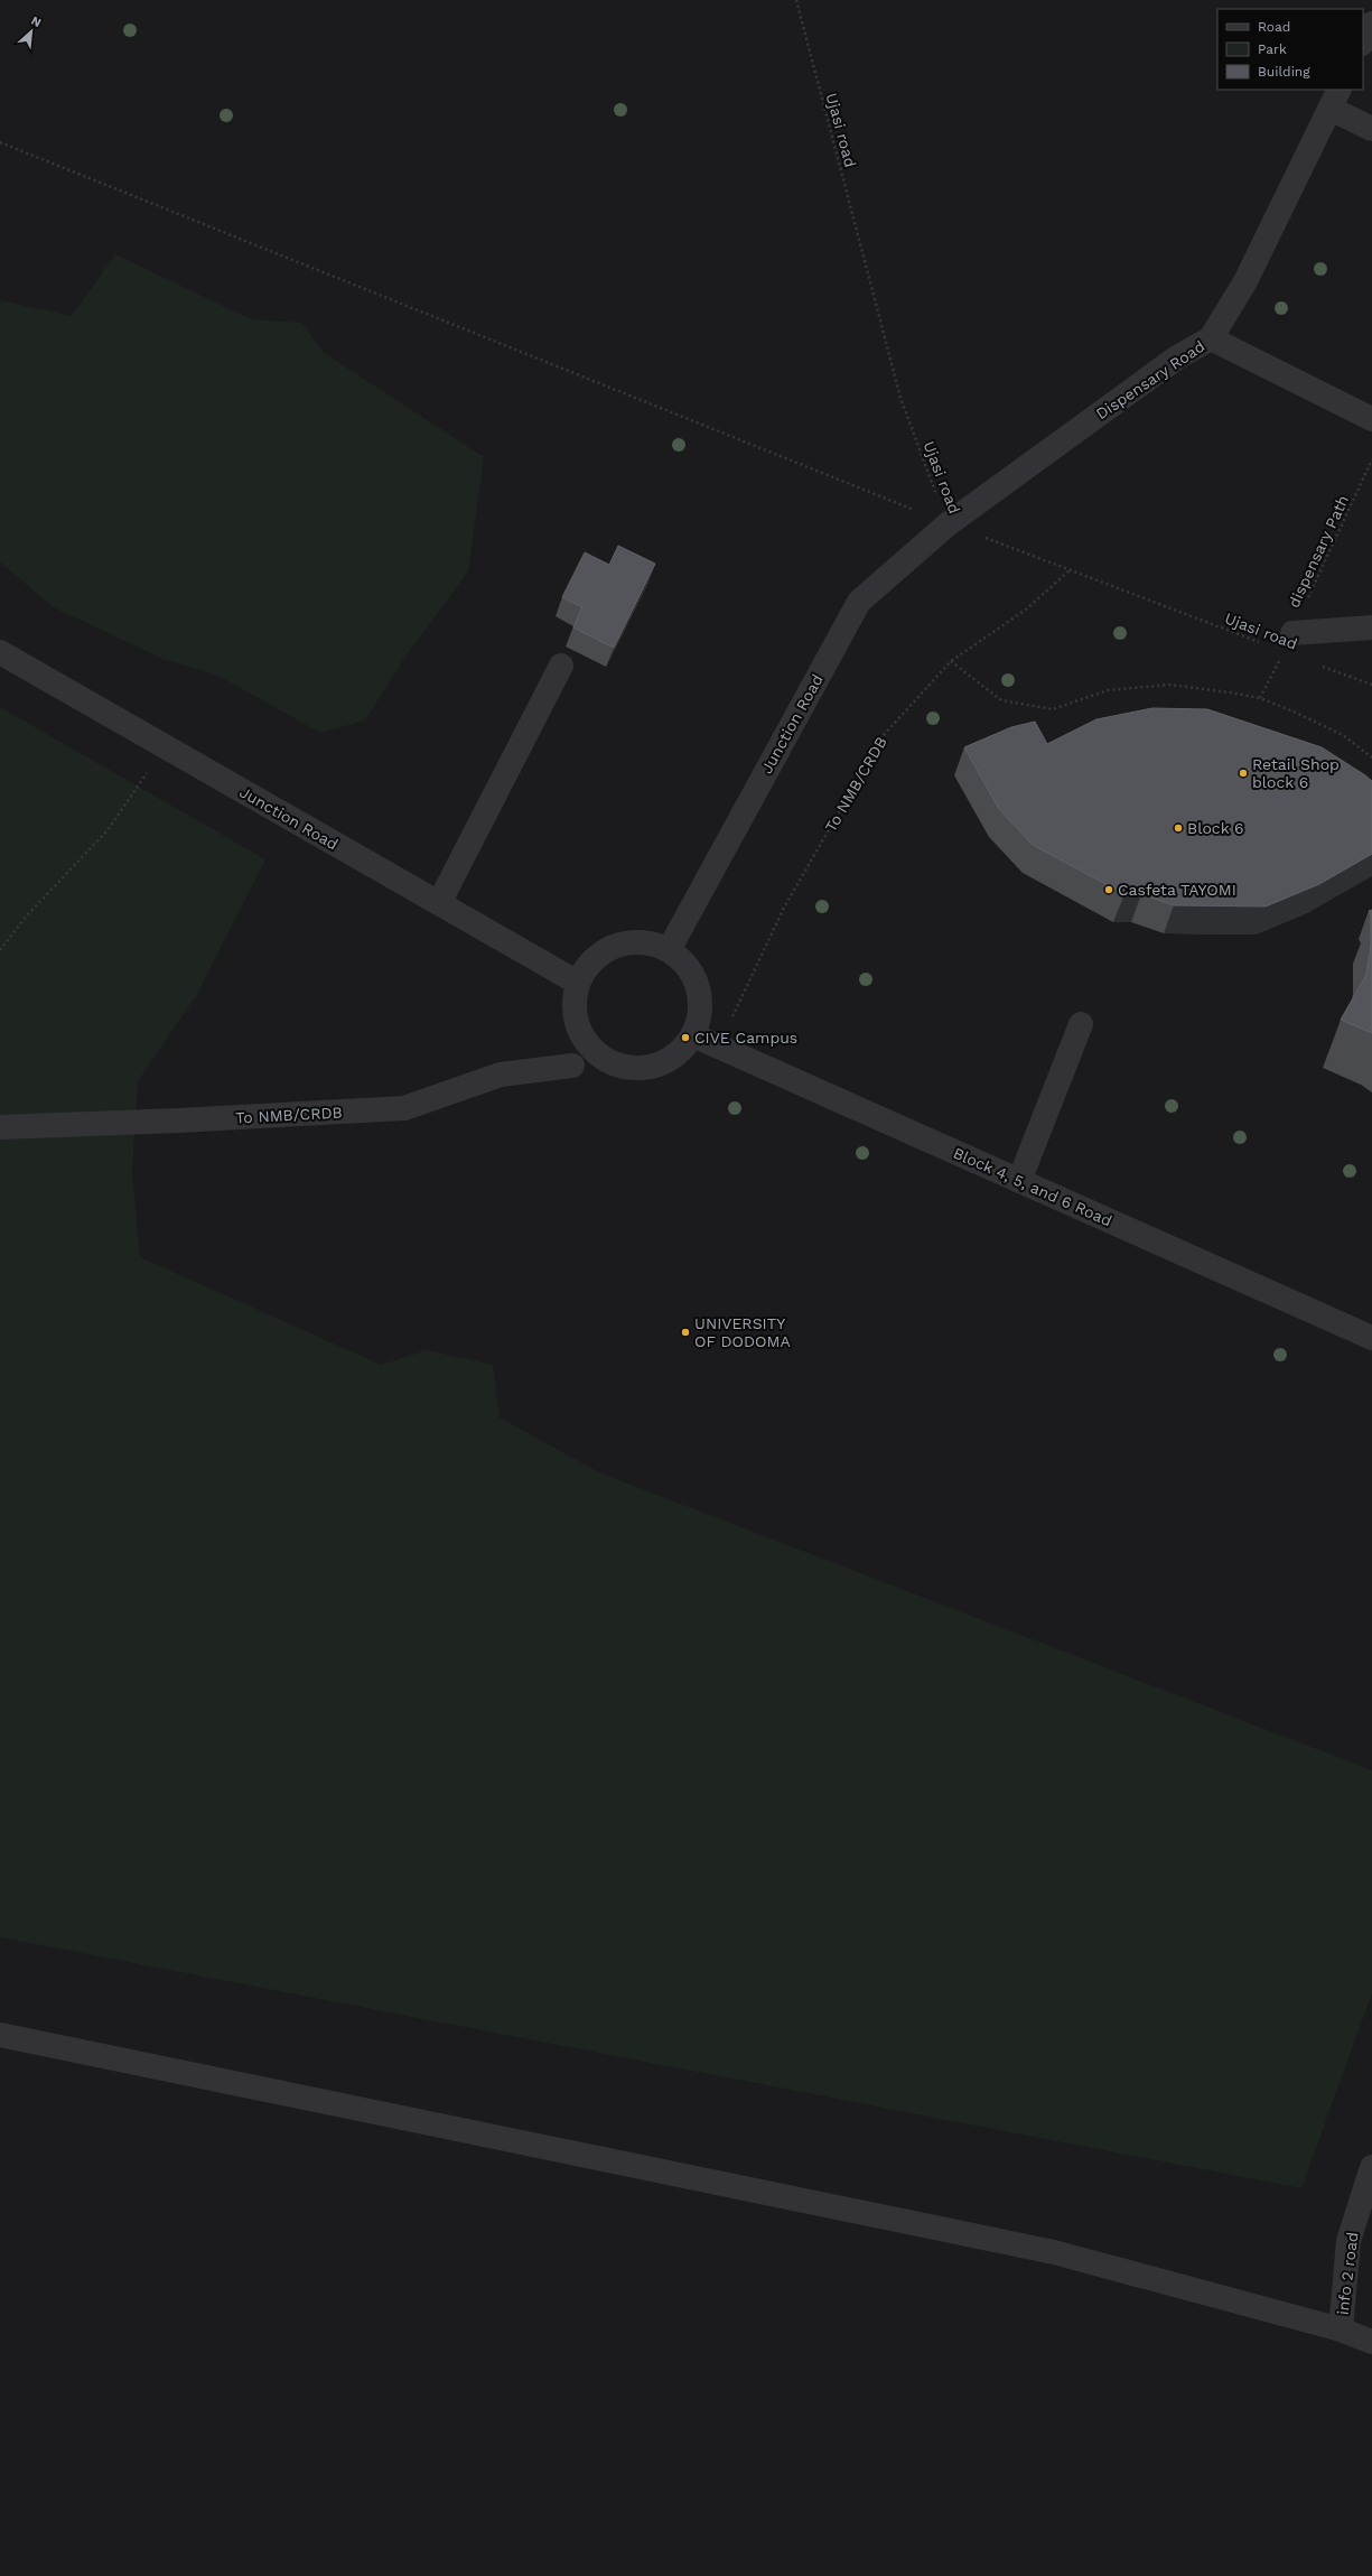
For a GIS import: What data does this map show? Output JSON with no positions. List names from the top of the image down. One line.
{"streets":{"street":["Dispensary Road","Junction Road","To NMB/CRDB","Block 4, 5, and 6 Road","info 2 road"],"path":["Ujasi road","dispensary Path"]},"crossings":[["Ujasi road","Dispensary Road"],["Ujasi road","dispensary Path"],["Ujasi road","Junction Road"],["Ujasi road","To NMB/CRDB"],["Dispensary Road","Junction Road"],["Junction Road","To NMB/CRDB"],["Junction Road","Block 4, 5, and 6 Road"],["To NMB/CRDB","Block 4, 5, and 6 Road"]],"places":["Retail Shop block 6","Block 6","Casfeta TAYOMI","CIVE Campus","UNIVERSITY OF DODOMA"],"legend":["Road","Park","Building"],"north":"top right"}
